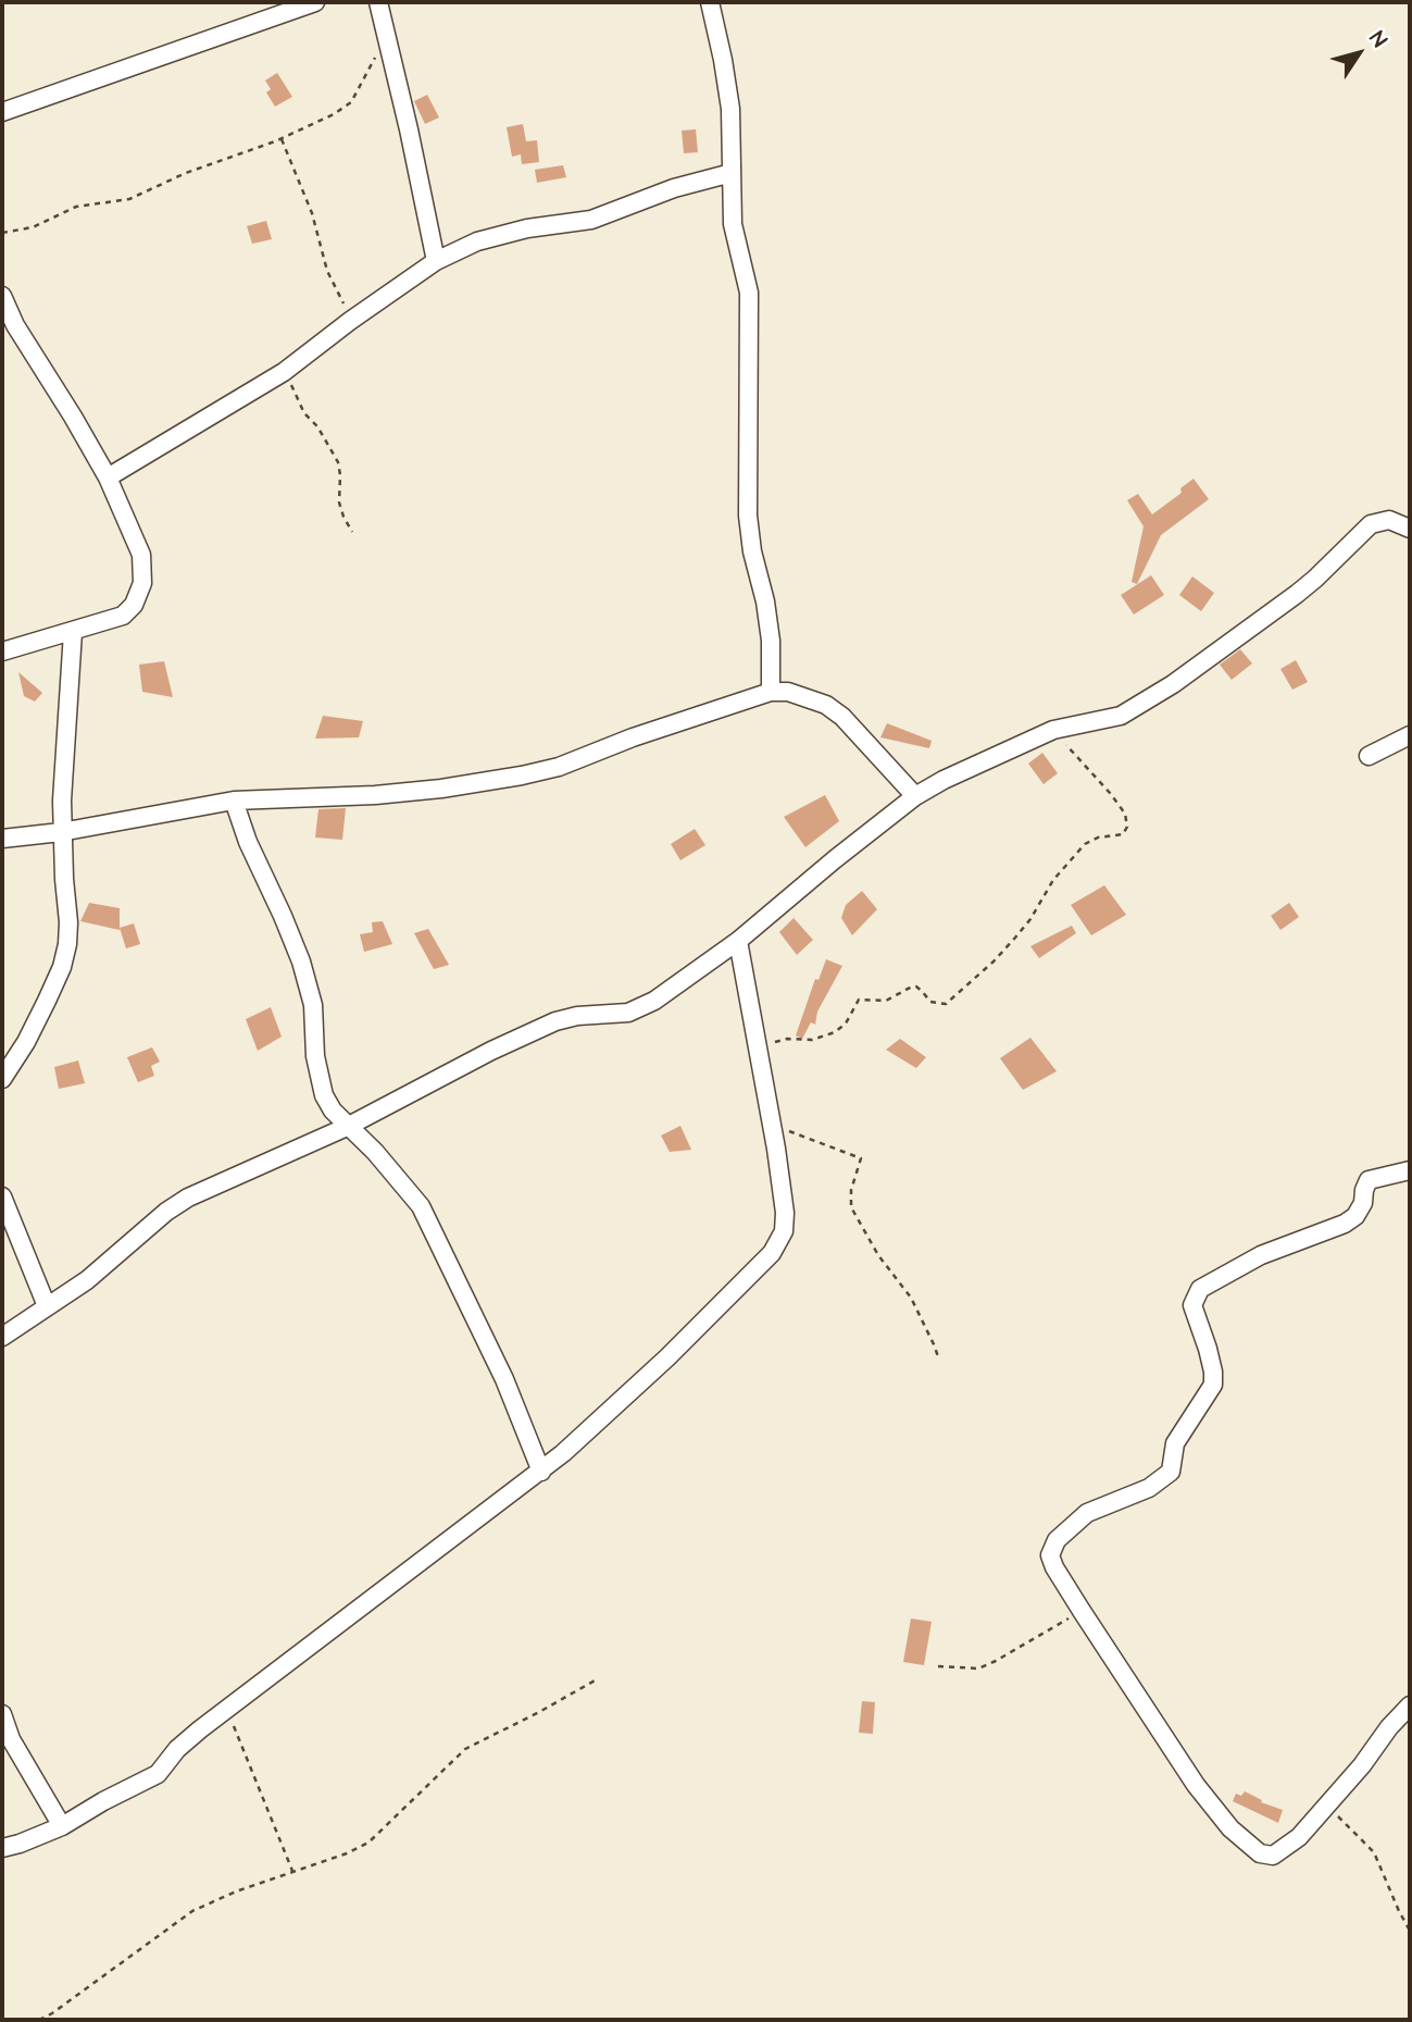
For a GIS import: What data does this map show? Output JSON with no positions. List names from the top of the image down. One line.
{"north":"top right"}
